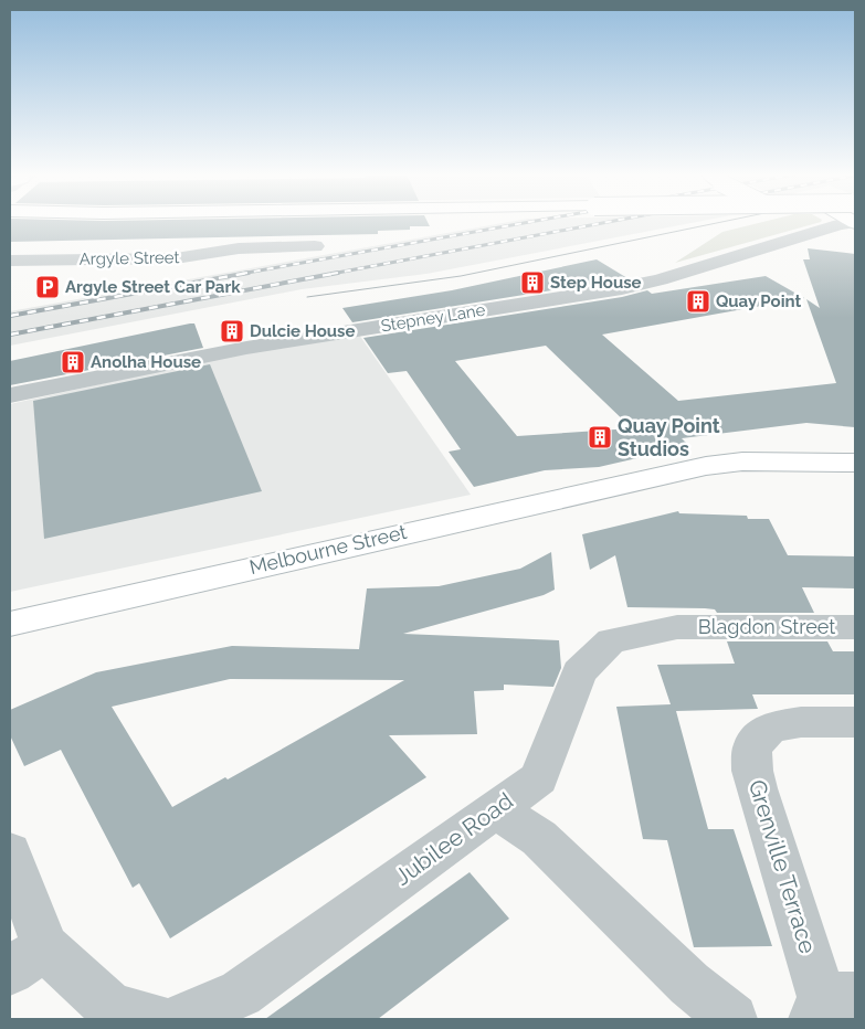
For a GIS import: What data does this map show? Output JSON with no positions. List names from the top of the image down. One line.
{"streets":{"main road":["Melbourne Street"],"street":["Argyle Street","Stepney Lane","Blagdon Street","Jubilee Road","Grenville Terrace"]},"crossings":[["Blagdon Street","Jubilee Road"]],"places":{"building":["Step House","Quay Point","Dulcie House","Anolha House","Quay Point Studios"],"parking":["Argyle Street Car Park"]}}
